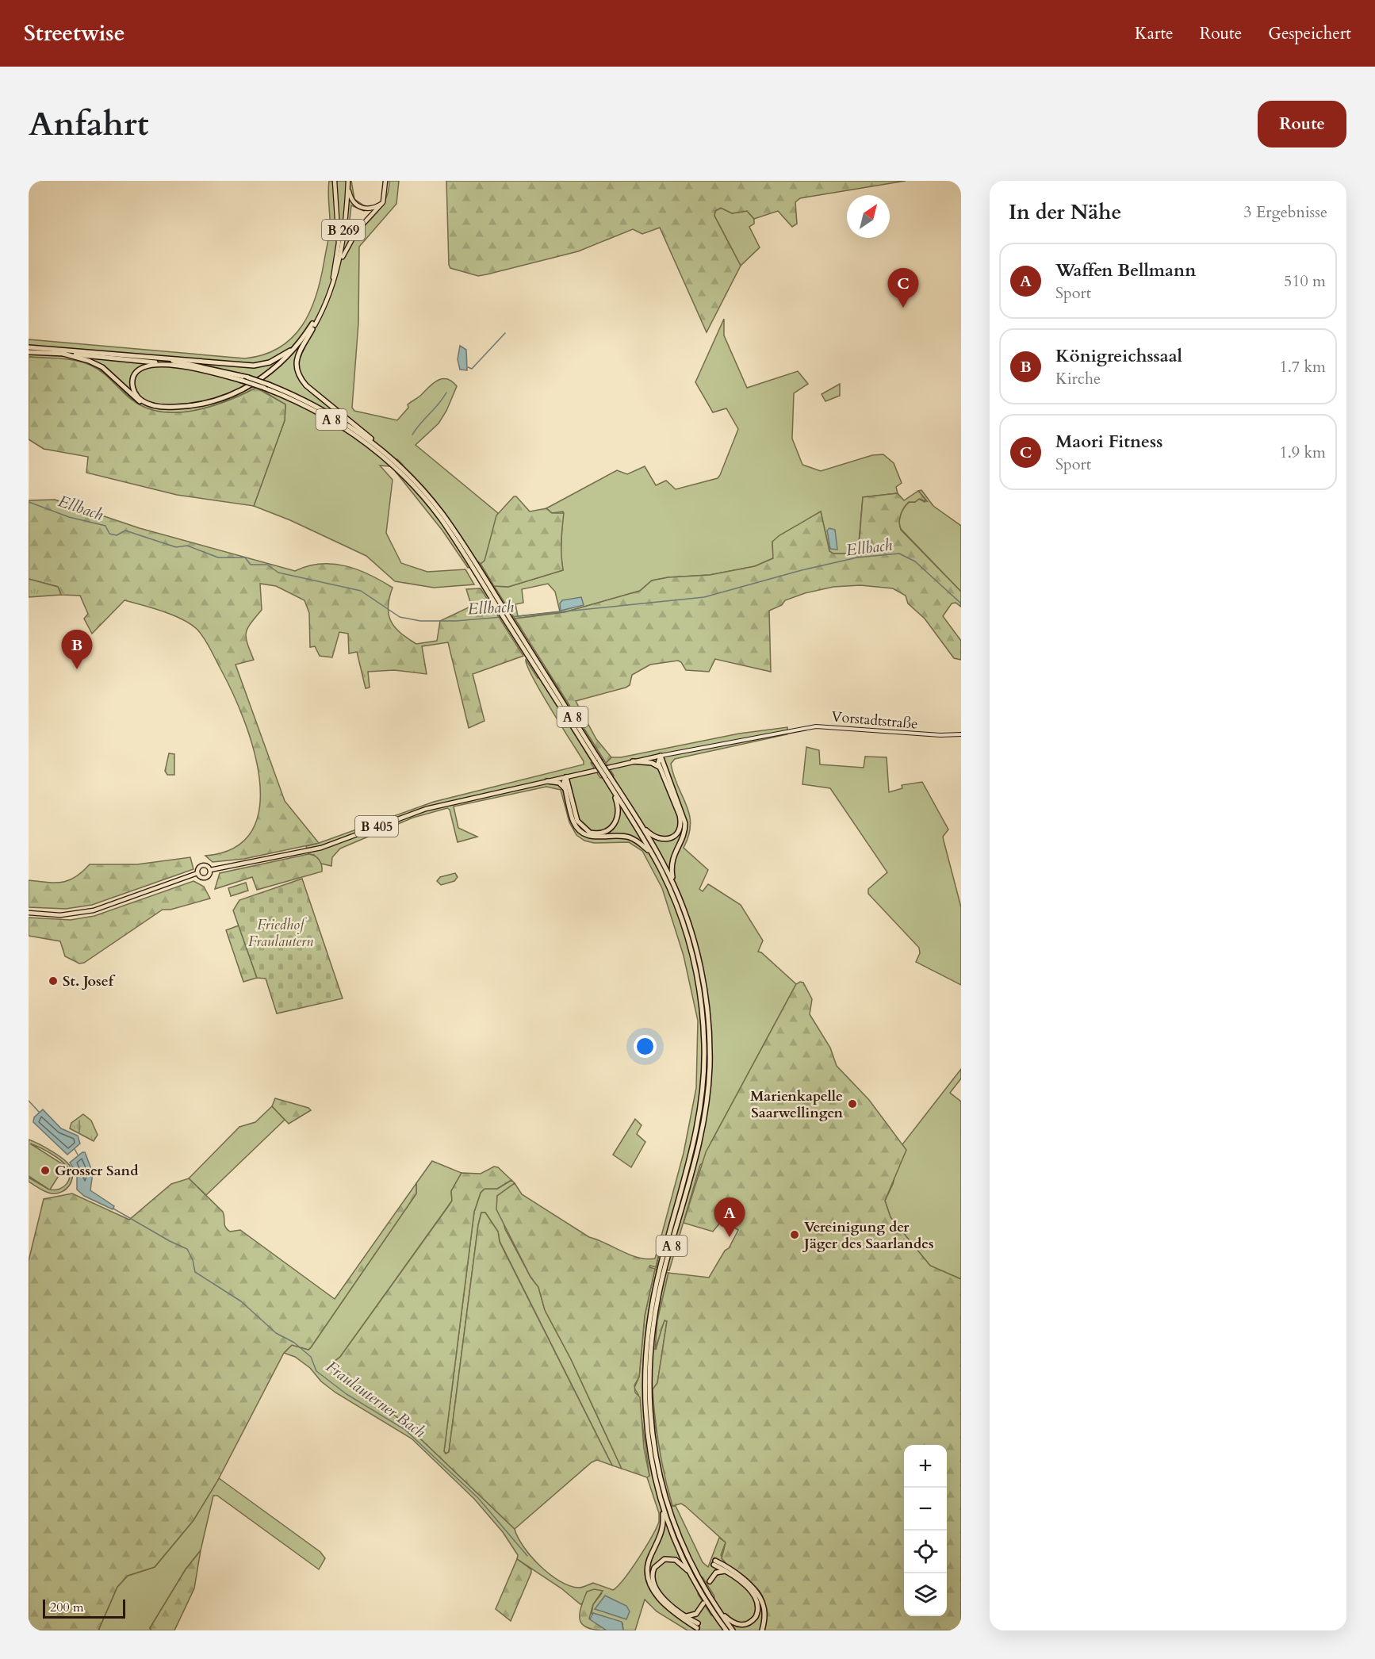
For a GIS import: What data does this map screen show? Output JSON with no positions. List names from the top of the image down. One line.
{"streets":{"highway":["A 8"],"main road":["B 269","Vorstadtstraße","B 405"]},"crossings":[["Vorstadtstraße","B 405"]],"water":["Ellbach","Fraulauterner Bach"],"parks":["Friedhof Fraulautern"],"places":["St. Josef","Marienkapelle Saarwellingen","Grosser Sand","Vereinigung der Jäger des Saarlandes"],"scale_bar":"200 m","north":"top right","page":{"header":"Streetwise","nav":["Karte","Route","Gespeichert"],"buttons":"Route","title":"Anfahrt","heading":["In der Nähe","3 Ergebnisse"],"list":[{"mark":"A","name":"Waffen Bellmann","note":"Sport","value":"510 m"},{"mark":"B","name":"Königreichssaal","note":"Kirche","value":"1.7 km"},{"mark":"C","name":"Maori Fitness","note":"Sport","value":"1.9 km"}],"pins":["C","B","A"],"map_buttons":["+","−"],"scale":"200 m"}}
